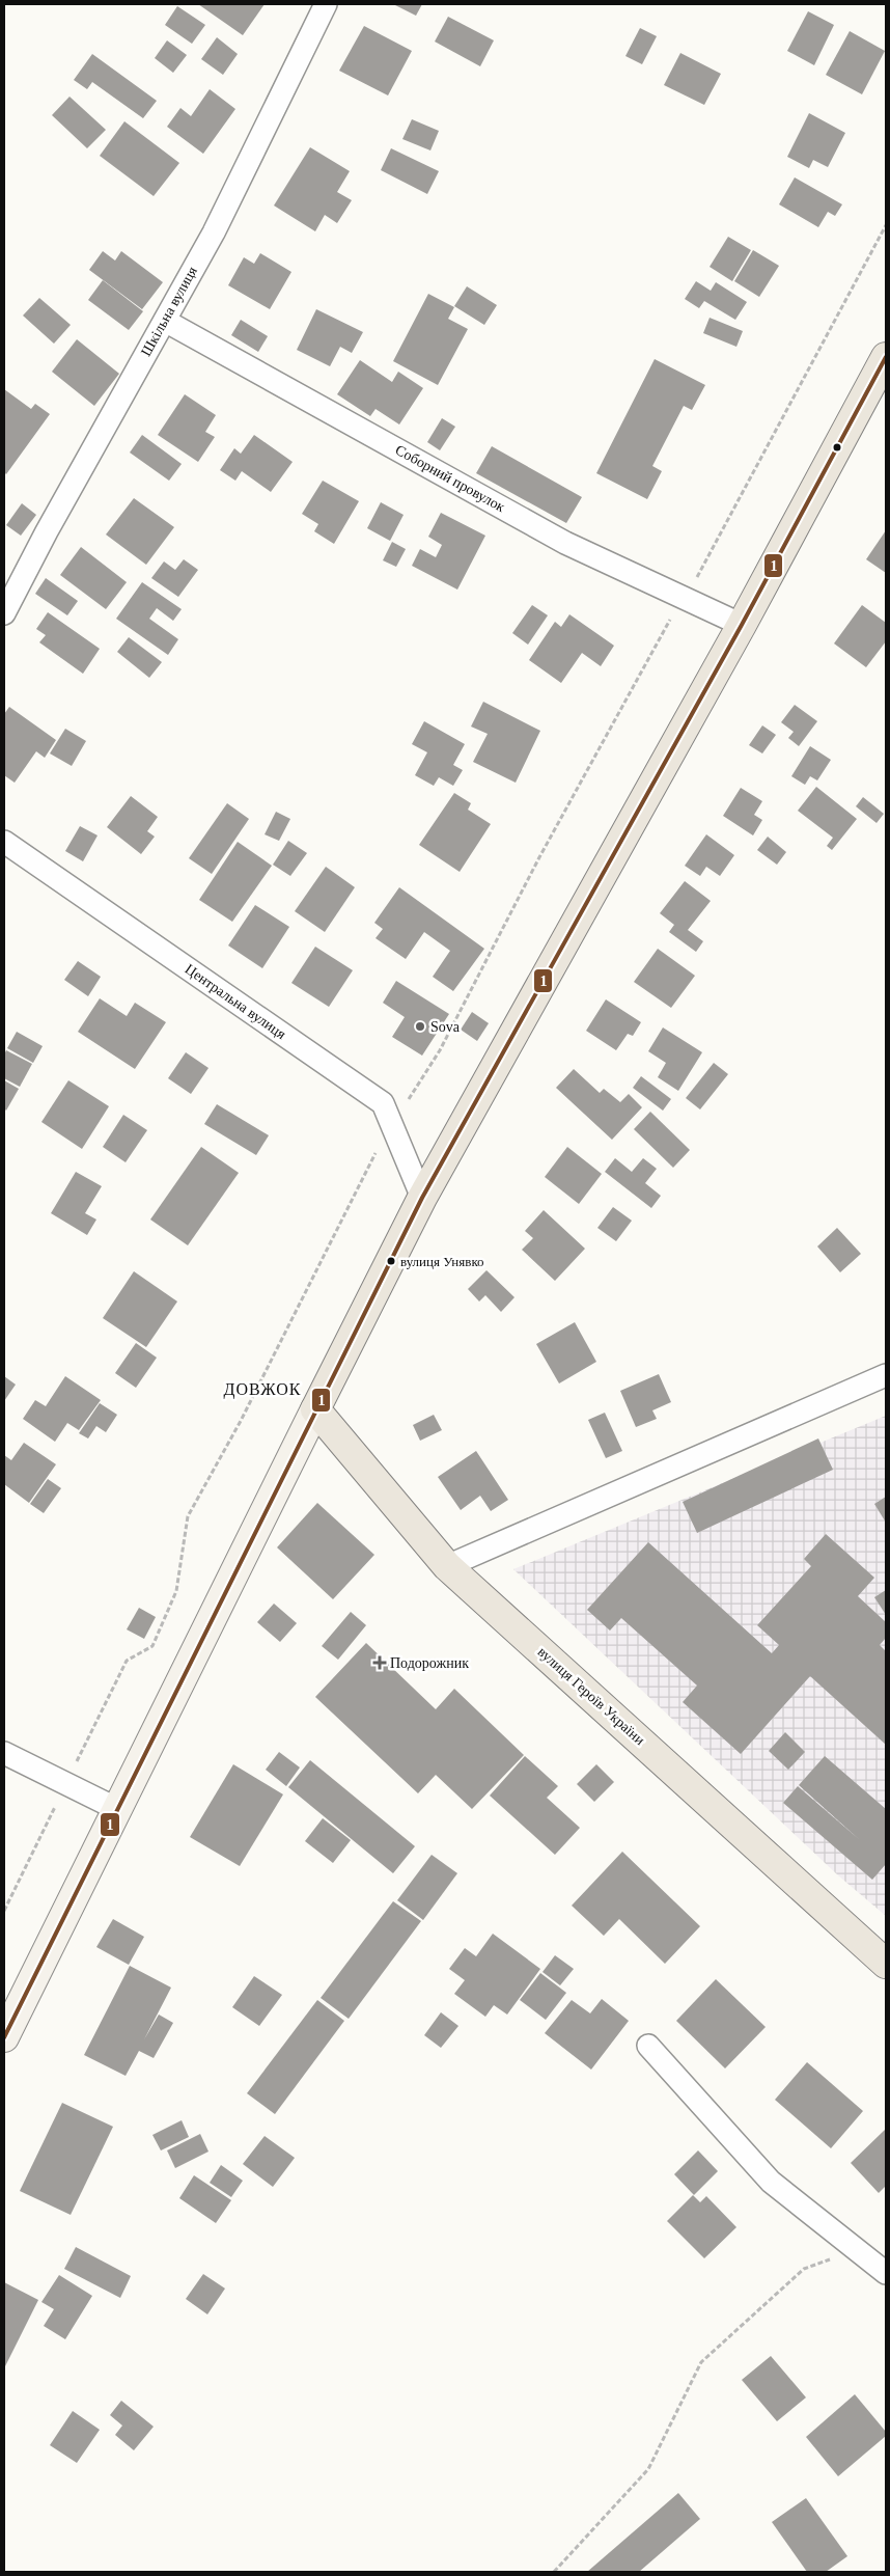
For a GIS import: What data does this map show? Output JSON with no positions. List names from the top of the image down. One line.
{"streets":{"main road":["вулиця Героїв України"],"street":["Шкільна вулиця","Соборний провулок","Центральна вулиця"]},"crossings":[["Шкільна вулиця","Соборний провулок"]],"districts":["ДОВЖОК"],"places":{"other":["Sova","вулиця Унявко"],"health":["Подорожник"]},"lines":["transit line 1"]}
